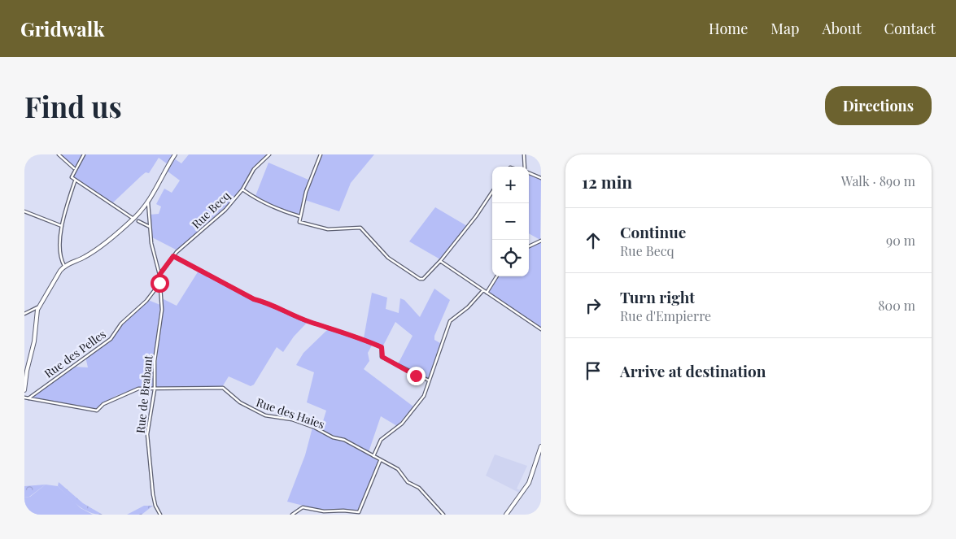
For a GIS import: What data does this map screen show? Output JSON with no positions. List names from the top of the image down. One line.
{"streets":{"street":["Rue Becq","Rue des Pelles","Rue de Brabant","Rue des Haies"]},"crossings":[["Rue Becq","Rue de Brabant"],["Rue des Pelles","Rue de Brabant"],["Rue des Pelles","Rue des Haies"],["Rue de Brabant","Rue des Haies"]],"page":{"header":"Gridwalk","nav":["Home","Map","About","Contact"],"buttons":"Directions","title":"Find us","heading":["12 min","Walk · 890 m"],"map_buttons":["+","−"],"list":[["Continue","Rue Becq","90 m"],["Turn right","Rue d'Empierre","800 m"],"Arrive at destination"]}}
